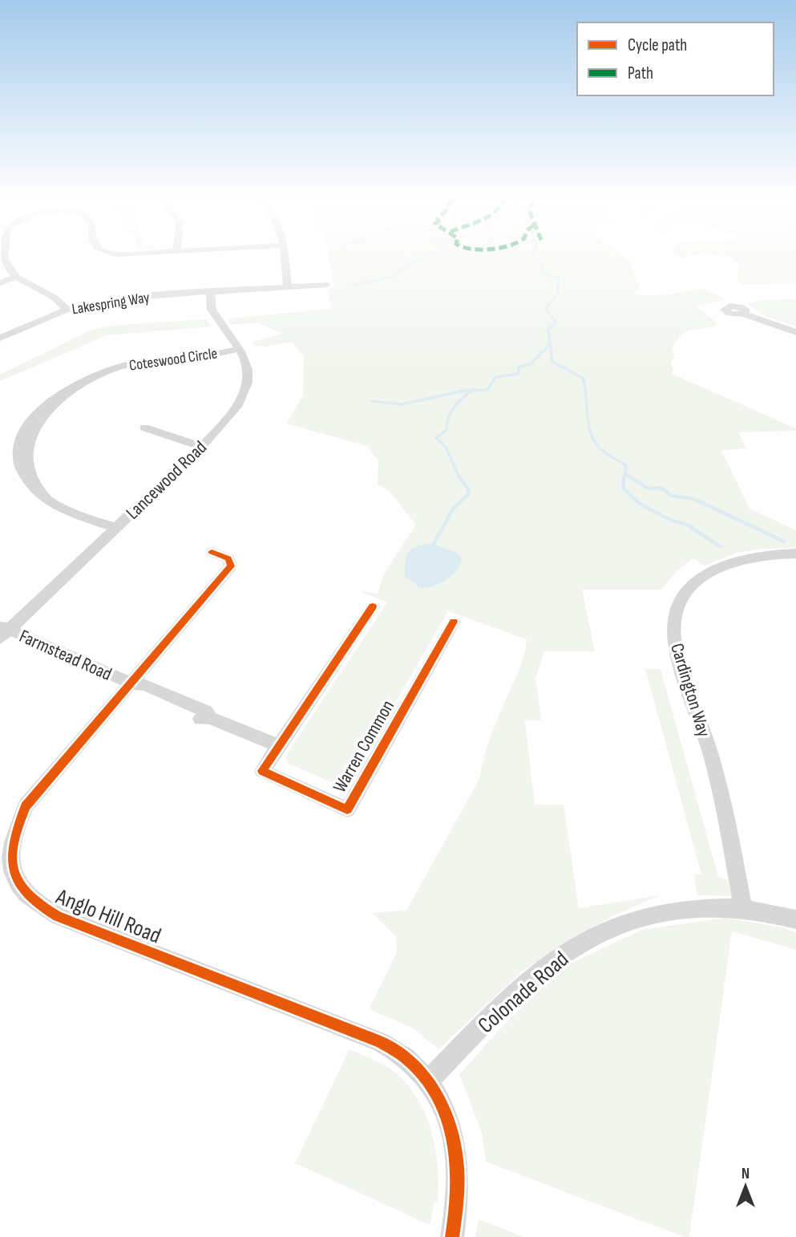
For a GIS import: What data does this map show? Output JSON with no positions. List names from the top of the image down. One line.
{"streets":{"street":["Lakespring Way","Coteswood Circle","Lancewood Road","Farmstead Road","Cardington Way","Warren Common","Anglo Hill Road","Colonade Road"]},"crossings":[["Lakespring Way","Lancewood Road"],["Coteswood Circle","Lancewood Road"],["Lancewood Road","Farmstead Road"],["Farmstead Road","Warren Common"],["Farmstead Road","Anglo Hill Road"],["Cardington Way","Colonade Road"],["Anglo Hill Road","Colonade Road"]],"legend":["Cycle path","Path"],"north":"top"}
